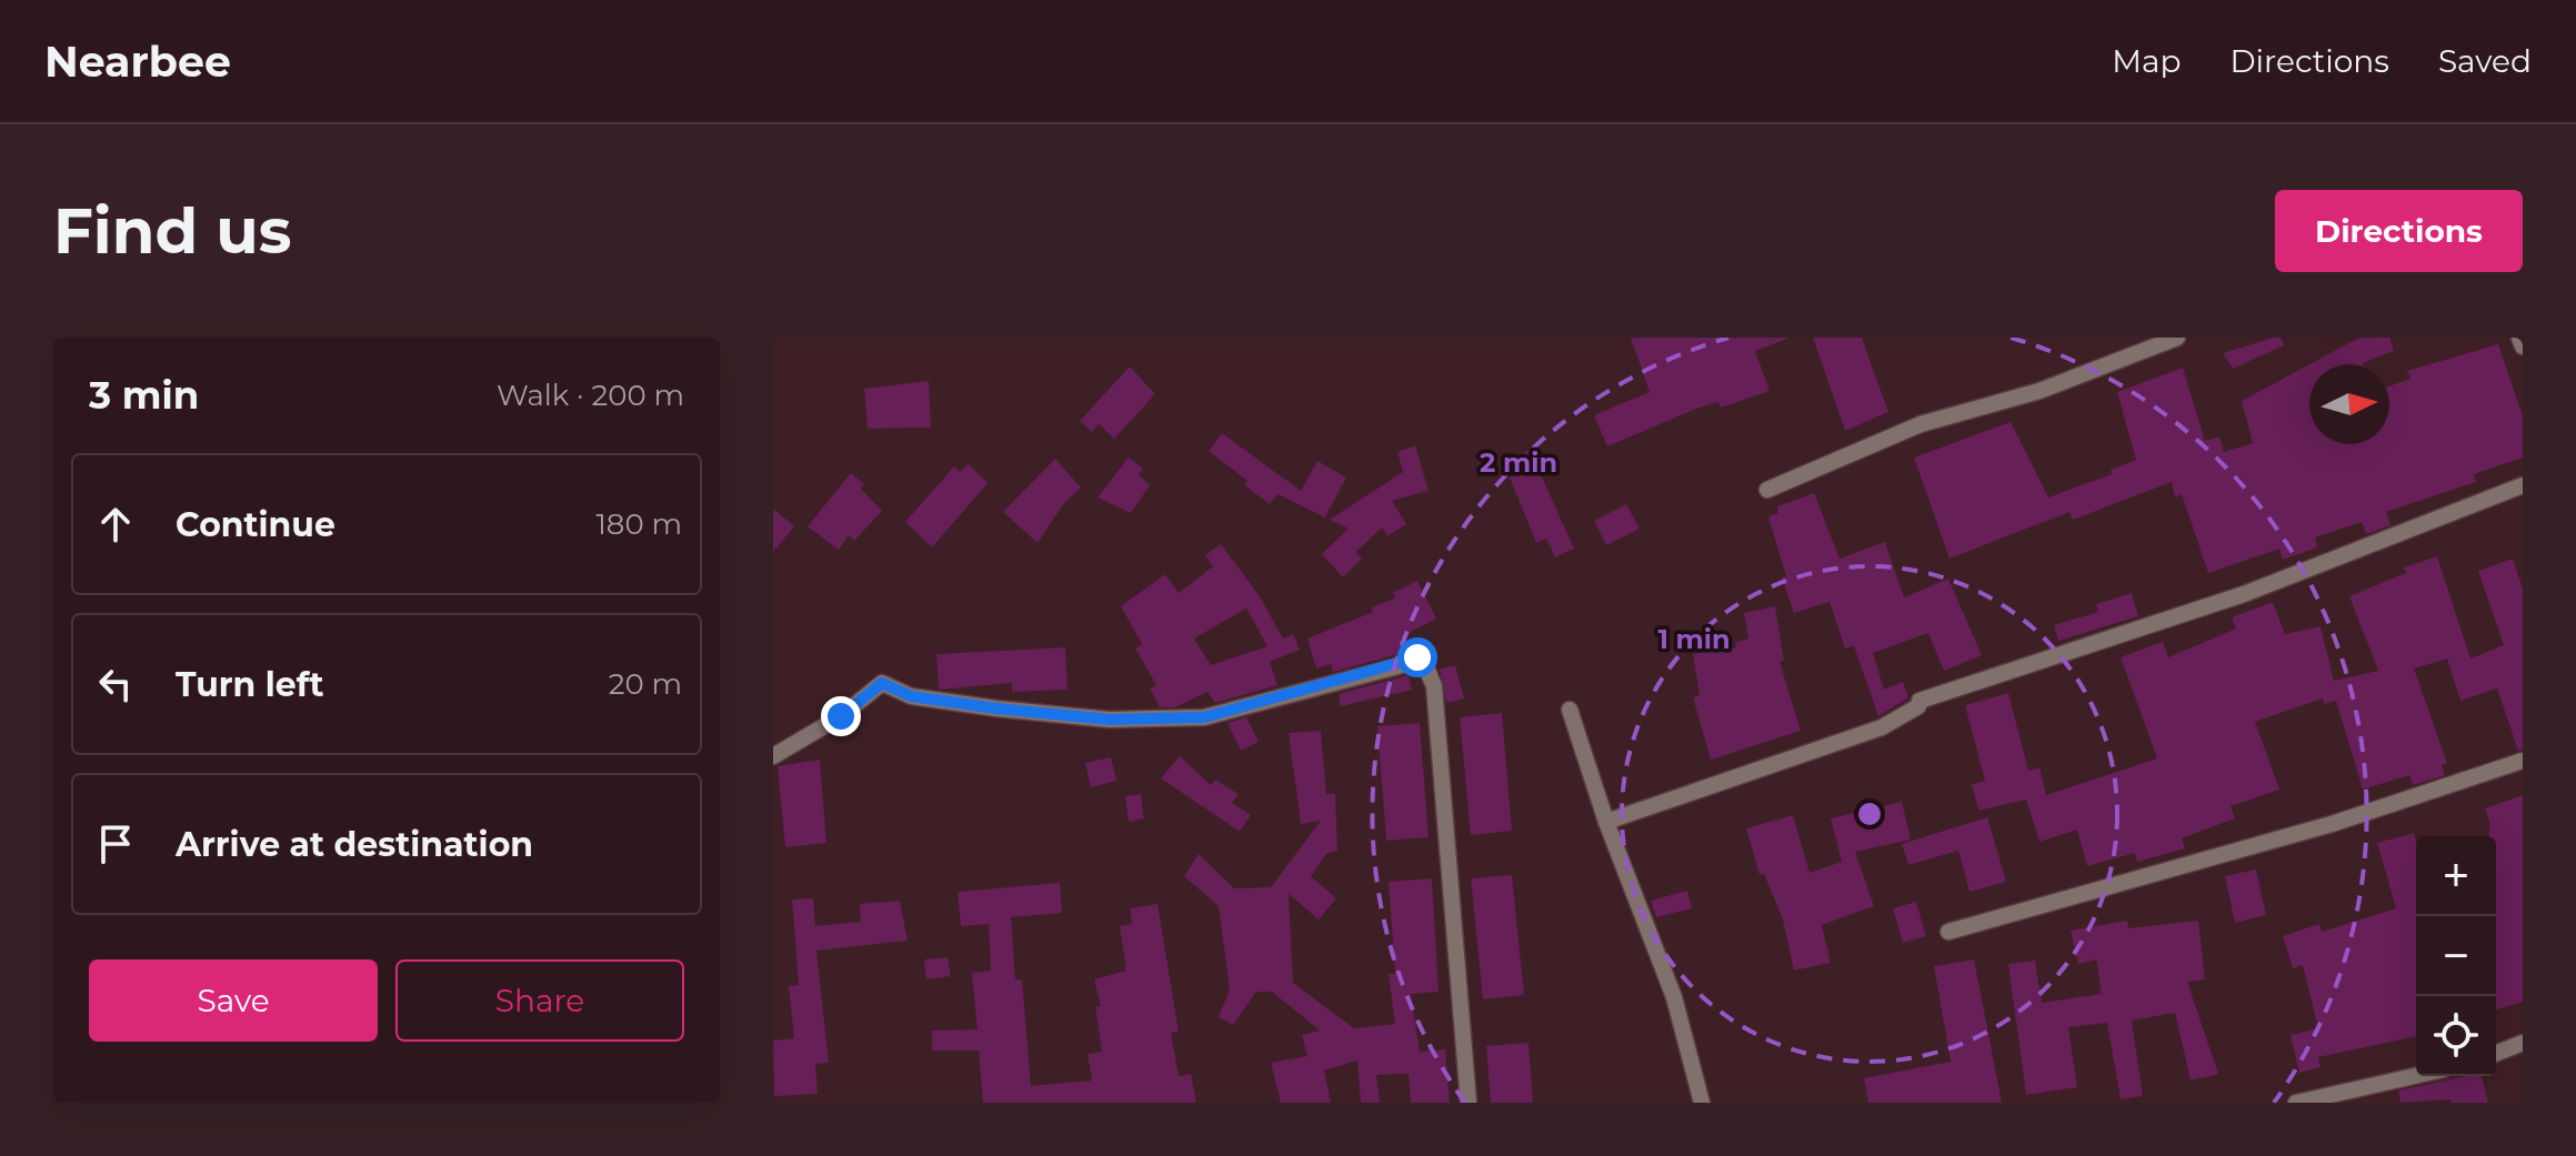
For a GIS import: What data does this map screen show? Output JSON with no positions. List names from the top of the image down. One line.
{"north":"right","page":{"header":"Nearbee","nav":["Map","Directions","Saved"],"buttons":["Directions",["Save","Share"]],"title":"Find us","heading":["3 min","Walk · 200 m"],"list":[["Continue","180 m"],["Turn left","20 m"],"Arrive at destination"],"map_buttons":["+","−"]},"rings":["2 min","1 min"]}
